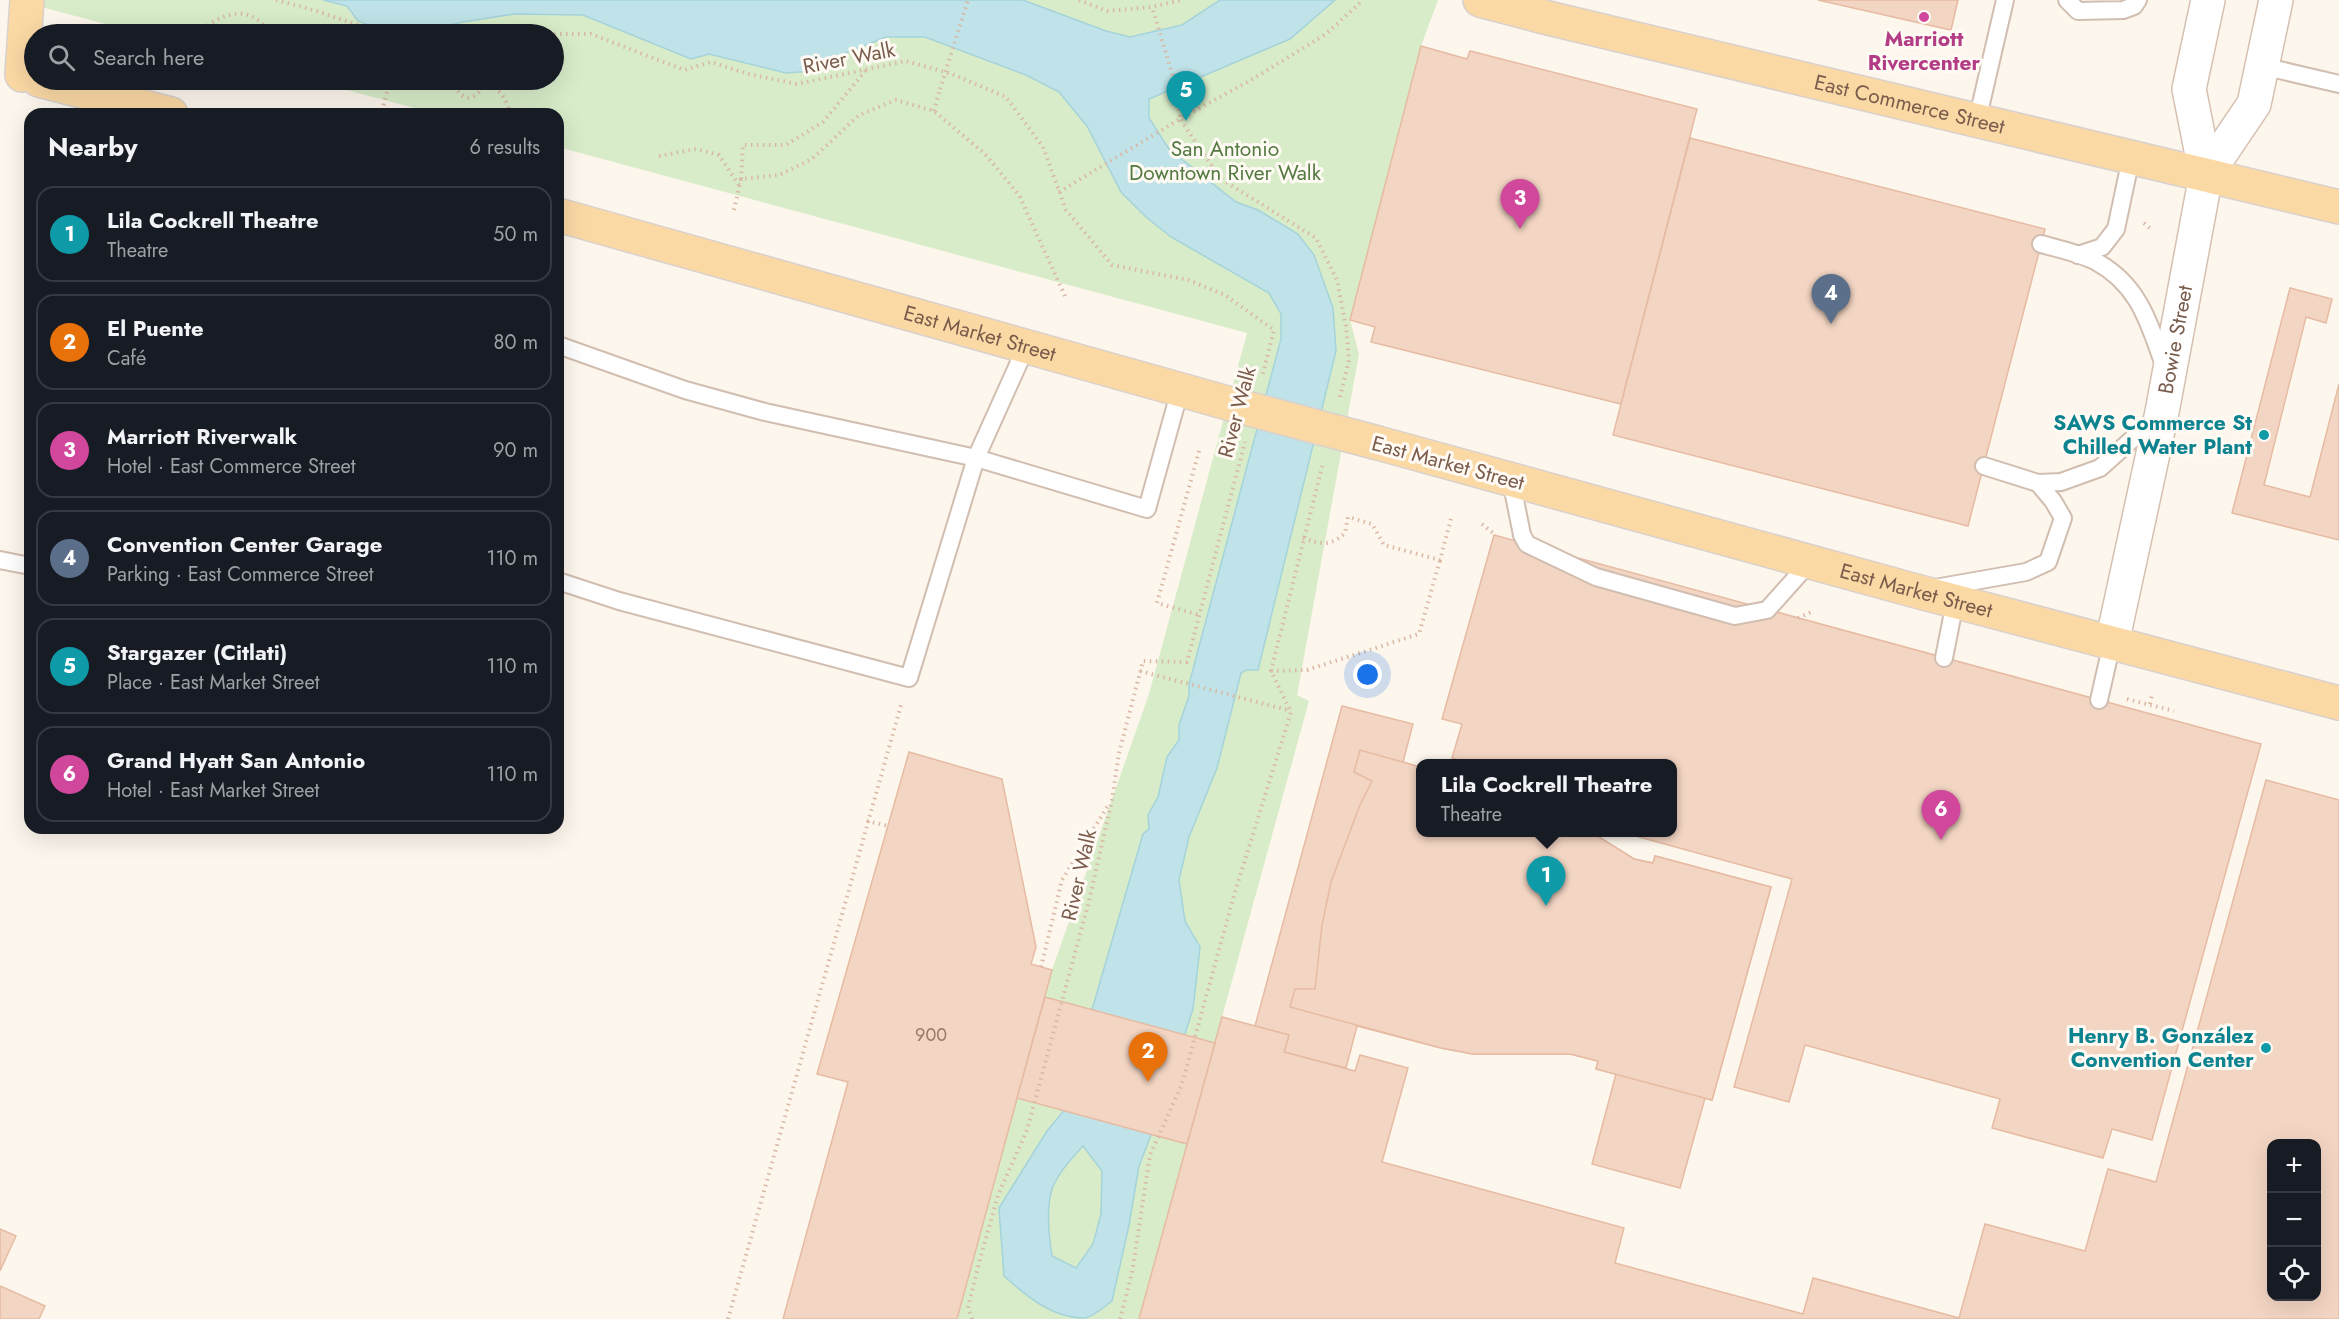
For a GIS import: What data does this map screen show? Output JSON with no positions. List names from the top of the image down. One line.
{"streets":{"main road":["East Commerce Street","East Market Street","Bowie Street"],"path":["River Walk"]},"crossings":[["East Commerce Street","Bowie Street"],["East Market Street","Bowie Street"]],"parks":["San Antonio Downtown River Walk"],"places":["Marriott Rivercenter","SAWS Commerce St Chilled Water Plant","Henry B. González Convention Center"],"house_numbers":["900"],"page":{"search":"Search here","pins":["5","3","4","6","1","2"],"heading":["Nearby","6 results"],"list":[{"mark":"1","name":"Lila Cockrell Theatre","note":"Theatre","value":"50 m"},{"mark":"2","name":"El Puente","note":"Café","value":"80 m"},{"mark":"3","name":"Marriott Riverwalk","note":"Hotel · East Commerce Street","value":"90 m"},{"mark":"4","name":"Convention Center Garage","note":"Parking · East Commerce Street","value":"110 m"},{"mark":"5","name":"Stargazer (Citlati)","note":"Place · East Market Street","value":"110 m"},{"mark":"6","name":"Grand Hyatt San Antonio","note":"Hotel · East Market Street","value":"110 m"}],"popup":["Lila Cockrell Theatre","Theatre"],"map_buttons":["+","−"]}}
